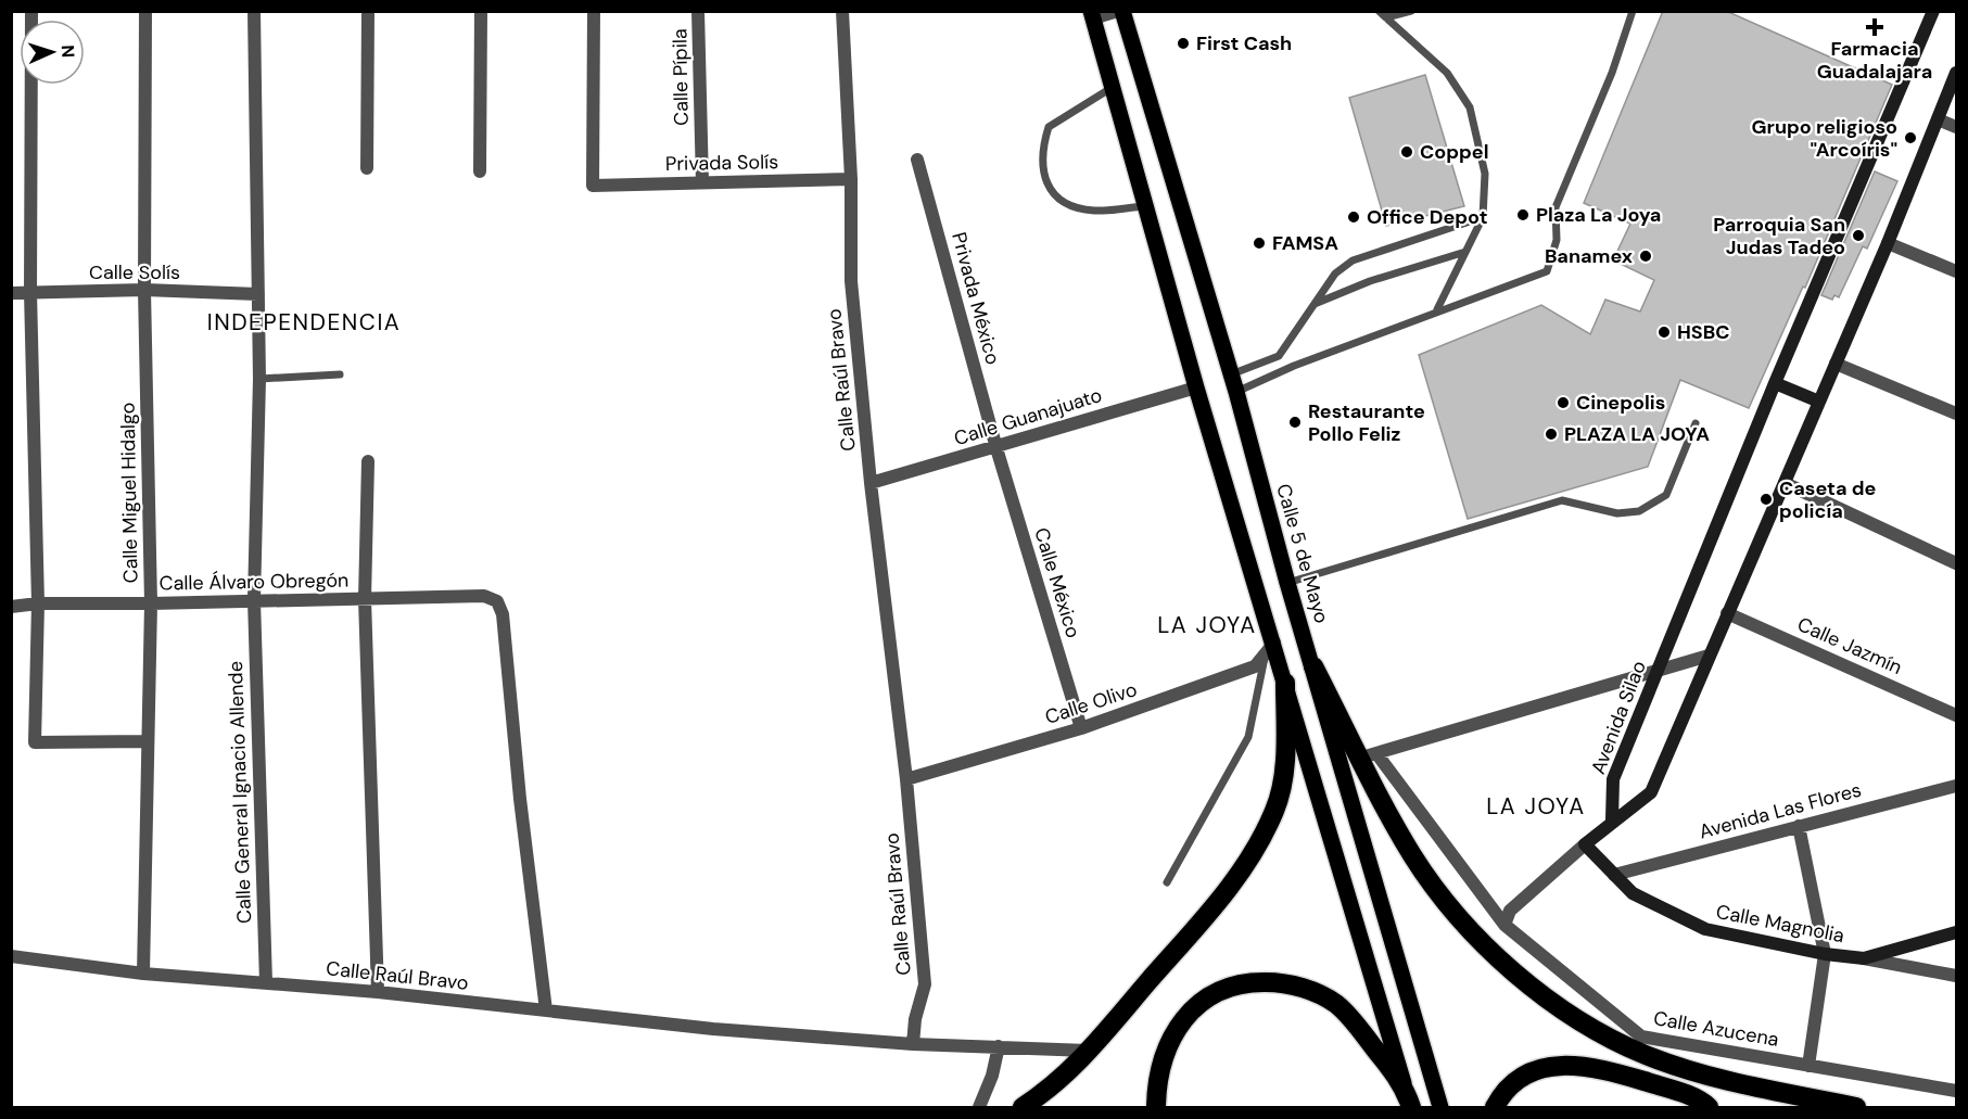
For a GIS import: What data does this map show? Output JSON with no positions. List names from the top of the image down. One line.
{"streets":{"main road":["Calle 5 de Mayo"],"street":["Calle Pípila","Privada Solís","Calle Solís","Privada México","Calle Raúl Bravo","Calle Guanajuato","Calle Miguel Hidalgo","Calle Álvaro Obregón","Calle México","Calle Jazmín","Calle Olivo","Avenida Silao","Calle General Ignacio Allende","Avenida Las Flores","Calle Magnolia","Calle Azucena"]},"crossings":[["Calle Pípila","Privada Solís"],["Privada Solís","Calle Raúl Bravo"],["Calle Solís","Calle Miguel Hidalgo"],["Calle Solís","Calle General Ignacio Allende"],["Privada México","Calle Guanajuato"],["Privada México","Calle México"],["Calle Raúl Bravo","Calle Guanajuato"],["Calle Raúl Bravo","Calle Miguel Hidalgo"],["Calle Raúl Bravo","Calle Álvaro Obregón"],["Calle Raúl Bravo","Calle Olivo"],["Calle Raúl Bravo","Calle General Ignacio Allende"],["Calle Guanajuato","Calle México"],["Calle Miguel Hidalgo","Calle Álvaro Obregón"],["Calle Álvaro Obregón","Calle General Ignacio Allende"],["Calle México","Calle Olivo"],["Avenida Las Flores","Calle Magnolia"]],"districts":["INDEPENDENCIA","LA JOYA","LA JOYA"],"places":{"health":["Farmacia Guadalajara"],"other":["First Cash","Grupo religioso \"Arcoíris\"","Coppel","Plaza La Joya","Office Depot","Parroquia San Judas Tadeo","FAMSA","Banamex","HSBC","Cinepolis","Restaurante Pollo Feliz","PLAZA LA JOYA","Caseta de policía"]},"north":"right"}
